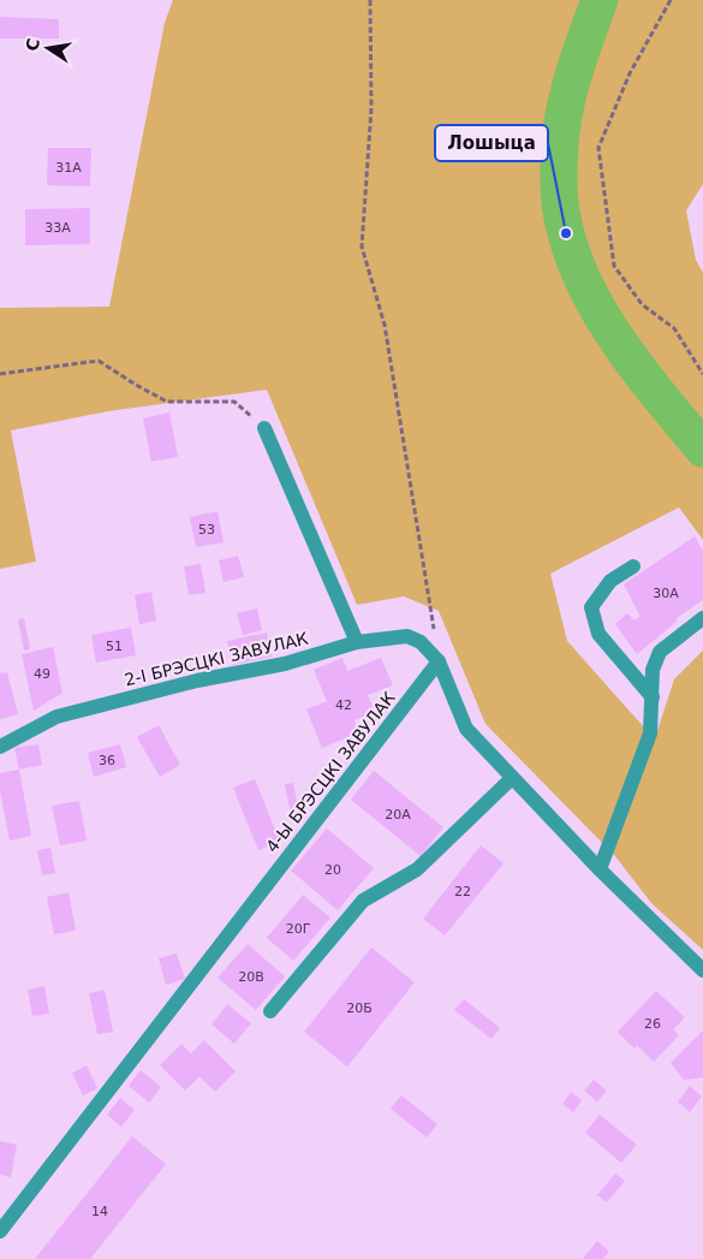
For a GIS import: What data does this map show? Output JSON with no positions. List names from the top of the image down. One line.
{"streets":{"street":["2-І БРЭСЦКІ ЗАВУЛАК","4-Ы БРЭСЦКІ ЗАВУЛАК"]},"crossings":[["2-І БРЭСЦКІ ЗАВУЛАК","4-Ы БРЭСЦКІ ЗАВУЛАК"]],"places":["Лошыца"],"house_numbers":["31А","33А","53","30А","51","49","42","36","20А","20","22","20Г","20В","20Б","26","14"],"north":"left"}
